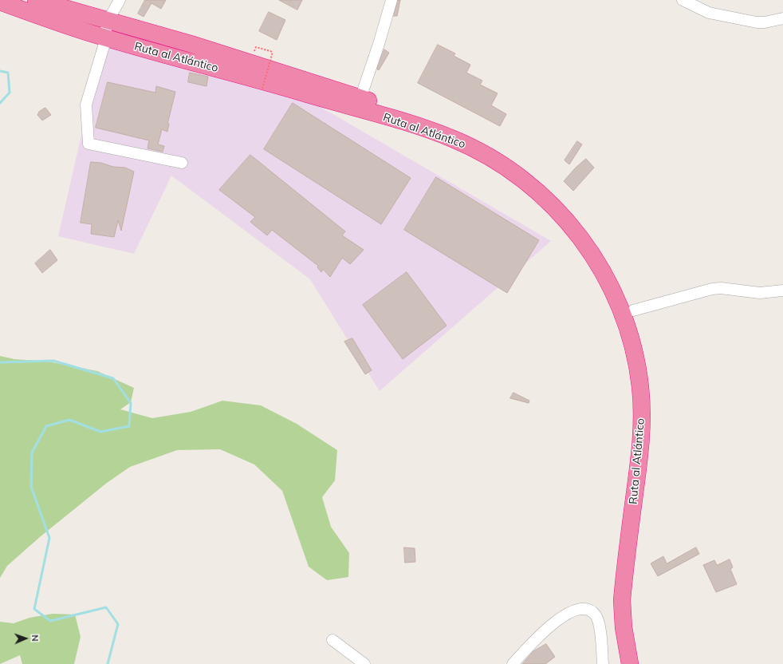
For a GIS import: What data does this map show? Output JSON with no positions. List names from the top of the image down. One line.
{"streets":{"highway":["Ruta al Atlántico"]},"north":"right"}
